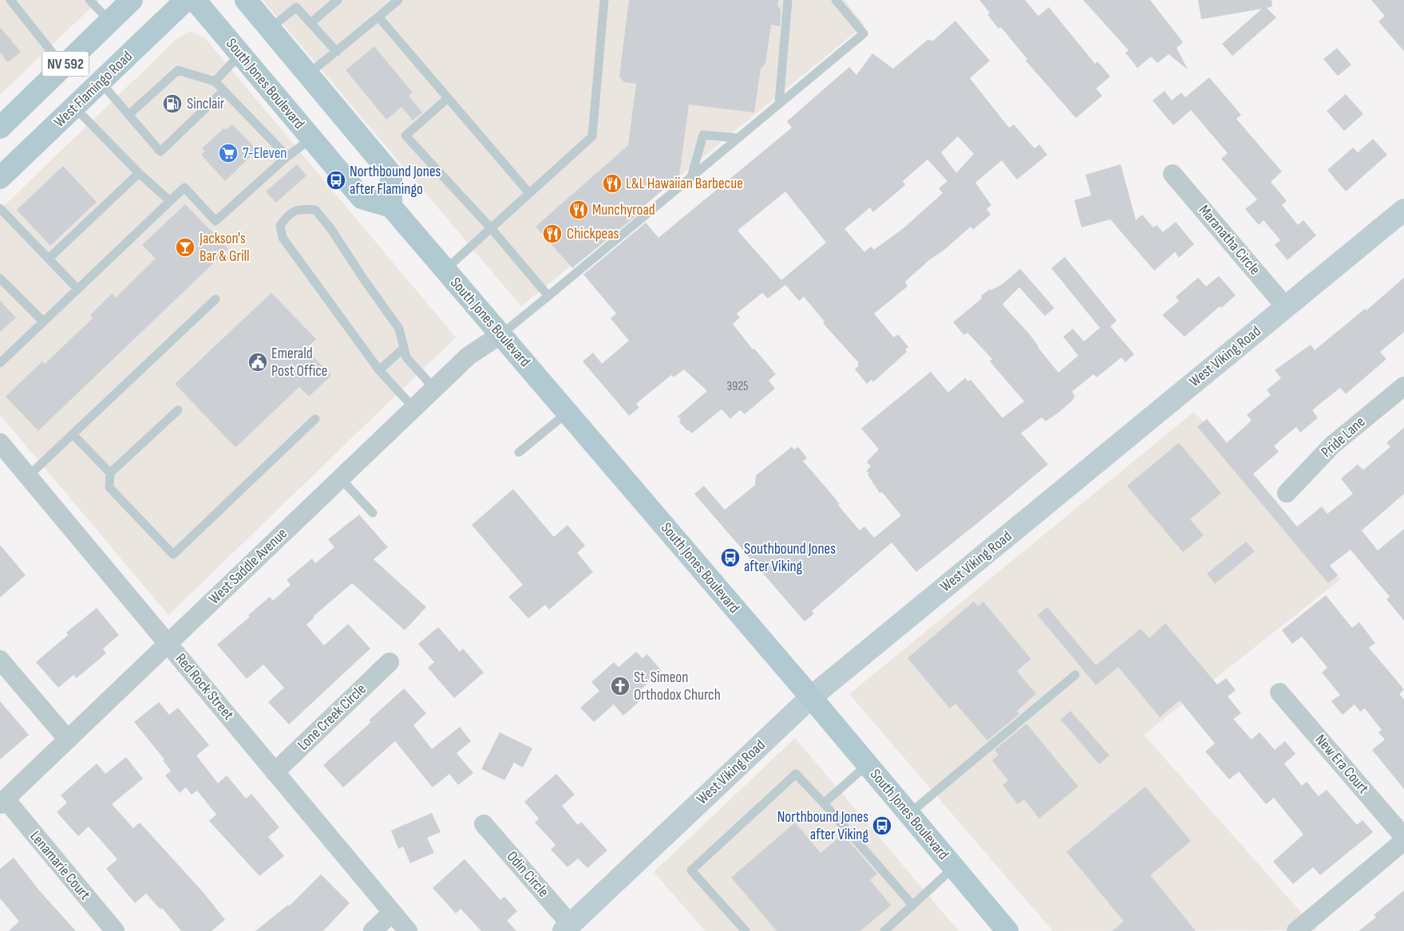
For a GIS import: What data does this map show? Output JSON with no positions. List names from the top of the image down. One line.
{"streets":{"main road":["NV 592","South Jones Boulevard","West Flamingo Road"],"street":["Maranatha Circle","West Viking Road","Pride Lane","West Saddle Avenue","Red Rock Street","Lone Creek Circle","New Era Court","Lenamarie Court","Odin Circle"]},"crossings":[["South Jones Boulevard","West Viking Road"],["South Jones Boulevard","West Saddle Avenue"],["Maranatha Circle","West Viking Road"],["West Viking Road","Odin Circle"],["West Saddle Avenue","Red Rock Street"],["West Saddle Avenue","Lenamarie Court"],["Red Rock Street","Lone Creek Circle"]],"places":{"fuel station":["Sinclair"],"supermarket":["7-Eleven"],"bus stop":["Northbound Jones after Flamingo","Southbound Jones after Viking","Northbound Jones after Viking"],"restaurant":["L&L Hawaiian Barbecue","Munchyroad","Chickpeas"],"bar":["Jackson's Bar & Grill"],"public building":["Emerald Post Office"],"church":["St. Simeon Orthodox Church"]},"house_numbers":["3925"]}
